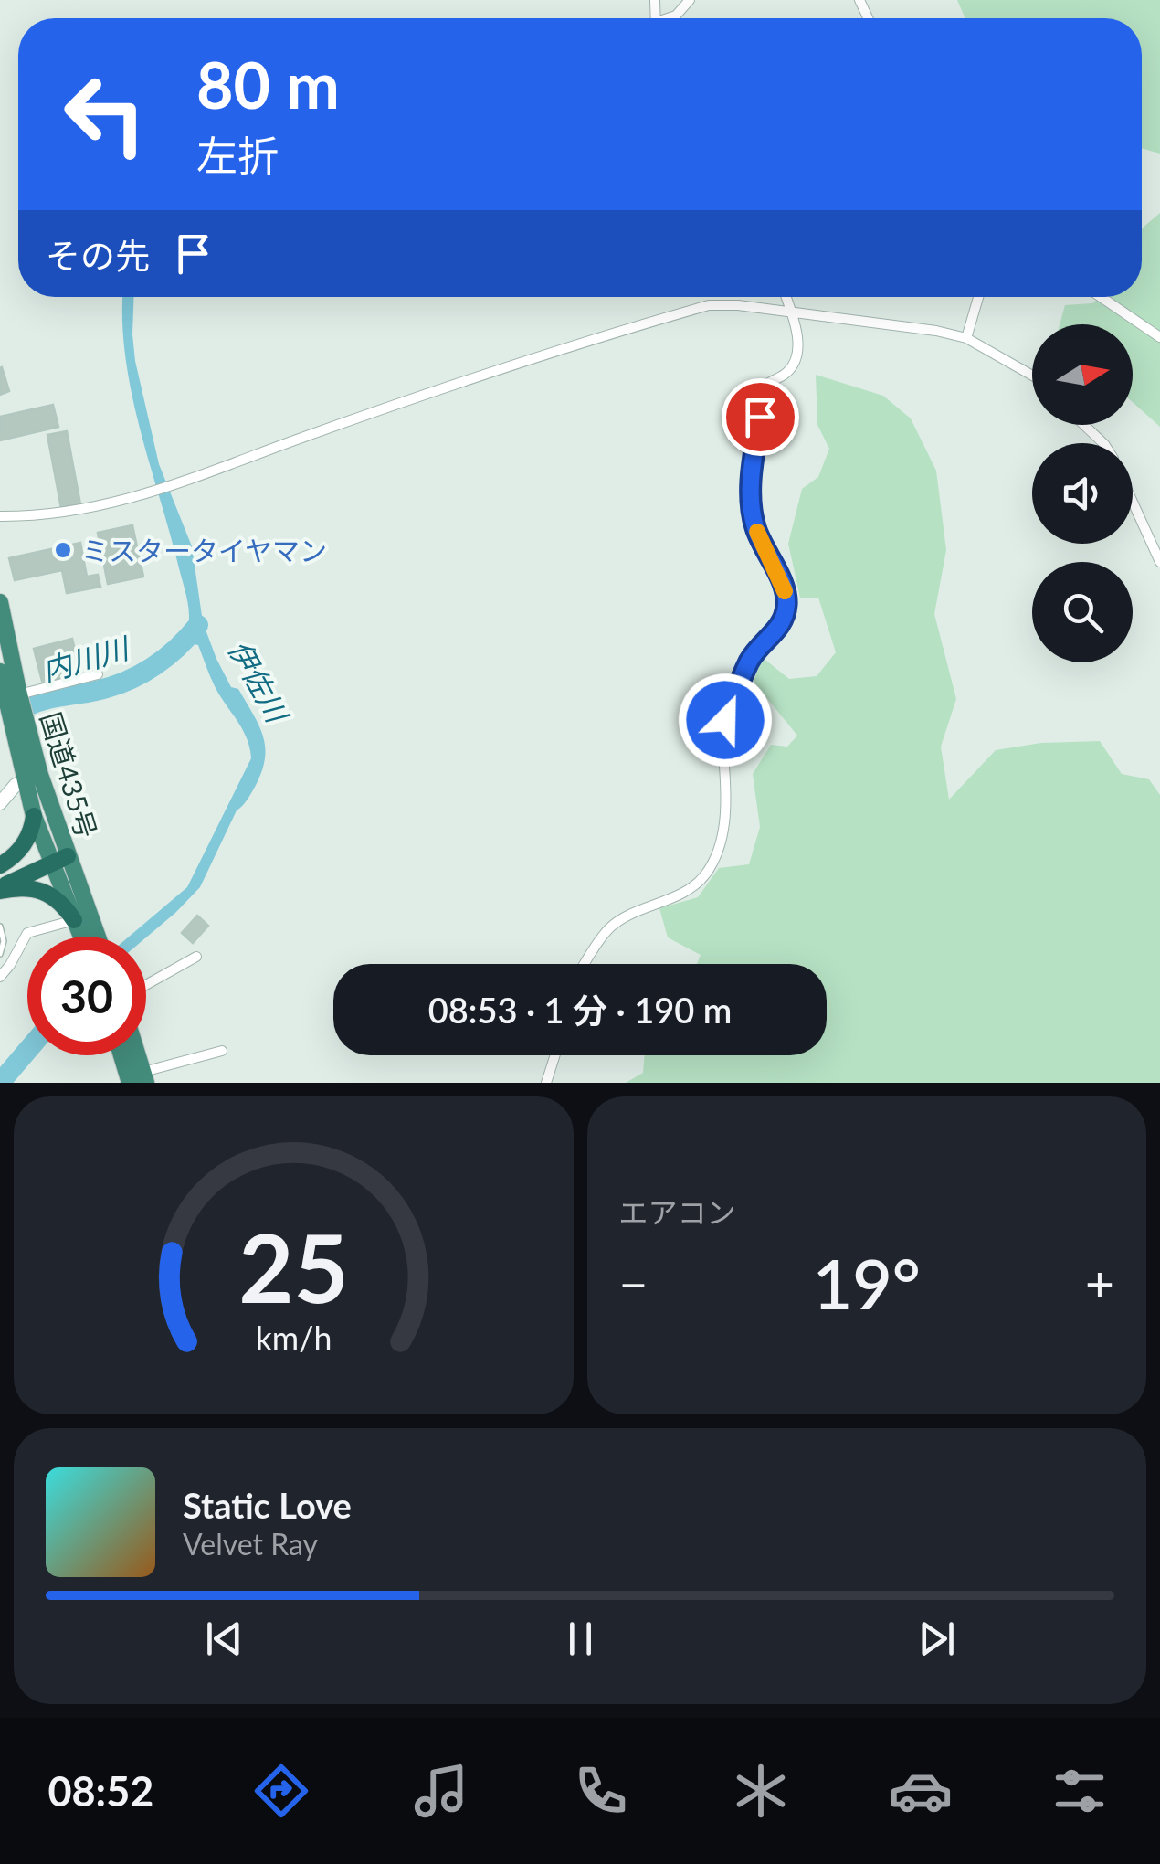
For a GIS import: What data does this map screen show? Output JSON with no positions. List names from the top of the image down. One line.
{"streets":{"highway":["国道435号"]},"water":["内川川","伊佐川"],"places":["ミスタータイヤマン"],"north":"right","page":{"turn":["80 m","左折"],"then":"その先","limit":"30","trip":"08:53 · 1 分 · 190 m","tile":"エアコン","heat":["−","19°","+"],"song":["Static Love","Velvet Ray"],"tabs":"08:52","gauge":["25","km/h"]}}
